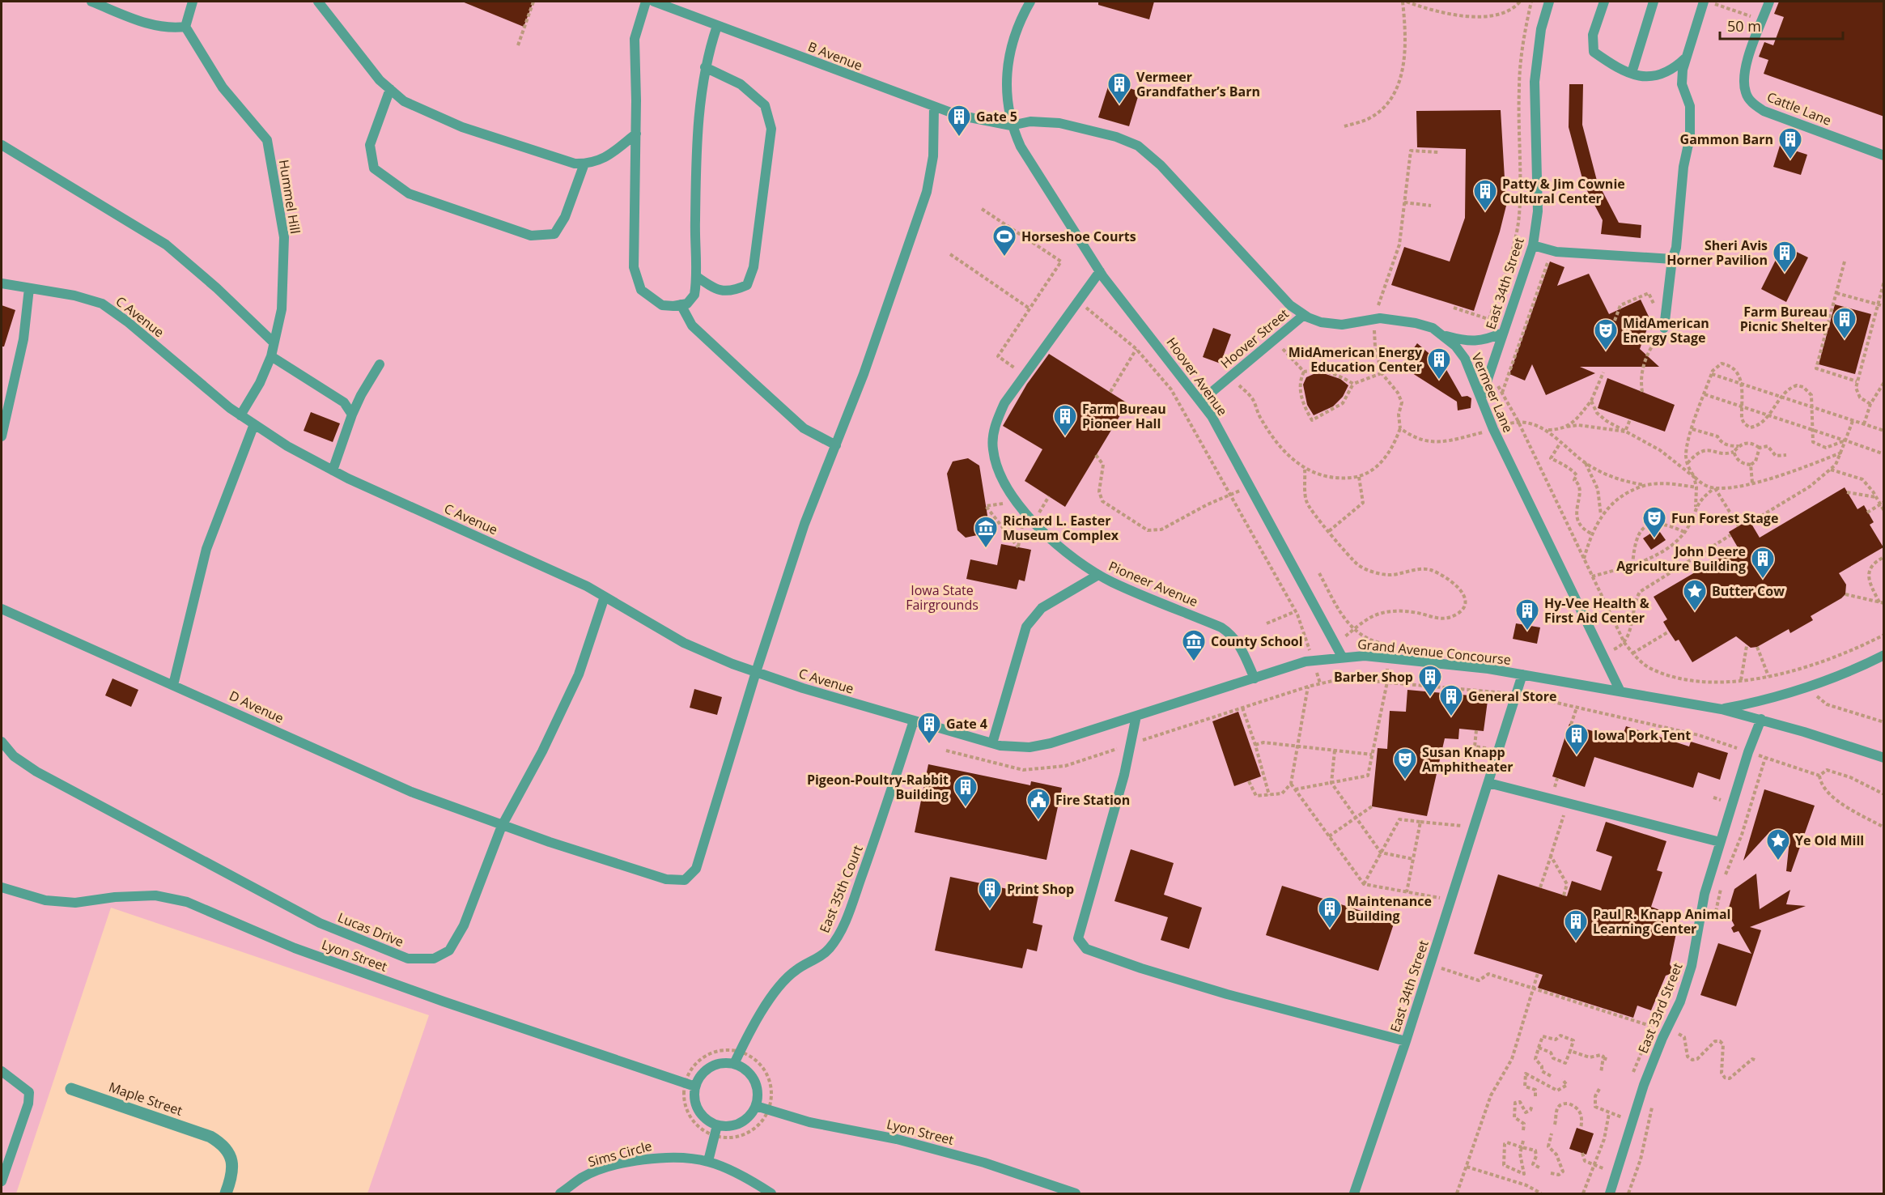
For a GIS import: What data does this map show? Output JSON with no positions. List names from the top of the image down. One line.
{"streets":{"street":["Maple Street"],"lane":["B Avenue","Cattle Lane","Hummel Hill","East 34th Street","C Avenue","Hoover Street","Hoover Avenue","Vermeer Lane","Pioneer Avenue","Grand Avenue Concourse","D Avenue","East 35th Court","Lucas Drive","Lyon Street","East 33rd Street","Sims Circle"]},"crossings":[["B Avenue","Hoover Avenue"],["B Avenue","Vermeer Lane"],["B Avenue","D Avenue"],["Hummel Hill","C Avenue"],["East 34th Street","Vermeer Lane"],["East 34th Street","Grand Avenue Concourse"],["C Avenue","Grand Avenue Concourse"],["C Avenue","D Avenue"],["C Avenue","East 35th Court"],["C Avenue","Lucas Drive"],["Hoover Street","Hoover Avenue"],["Hoover Street","Vermeer Lane"],["Hoover Avenue","Vermeer Lane"],["Hoover Avenue","Pioneer Avenue"],["Hoover Avenue","Grand Avenue Concourse"],["Vermeer Lane","Grand Avenue Concourse"],["Pioneer Avenue","Grand Avenue Concourse"],["Grand Avenue Concourse","East 33rd Street"],["D Avenue","Lucas Drive"],["East 35th Court","Lyon Street"]],"parks":["Iowa State Fairgrounds"],"places":{"building":["Vermeer Grandfather’s Barn","Gate 5","Gammon Barn","Patty & Jim Cownie Cultural Center","Sheri Avis Horner Pavilion","Farm Bureau Picnic Shelter","MidAmerican Energy Education Center","Farm Bureau Pioneer Hall","John Deere Agriculture Building","Hy-Vee Health & First Aid Center","Barber Shop","General Store","Gate 4","Iowa Pork Tent","Pigeon-Poultry-Rabbit Building","Print Shop","Maintenance Building","Paul R. Knapp Animal Learning Center"],"sports":["Horseshoe Courts"],"theatre":["MidAmerican Energy Stage","Fun Forest Stage","Susan Knapp Amphitheater"],"museum":["Richard L. Easter Museum Complex","County School"],"place":["Butter Cow","Ye Old Mill"],"public building":["Fire Station"]},"scale_bar":"50 m"}
